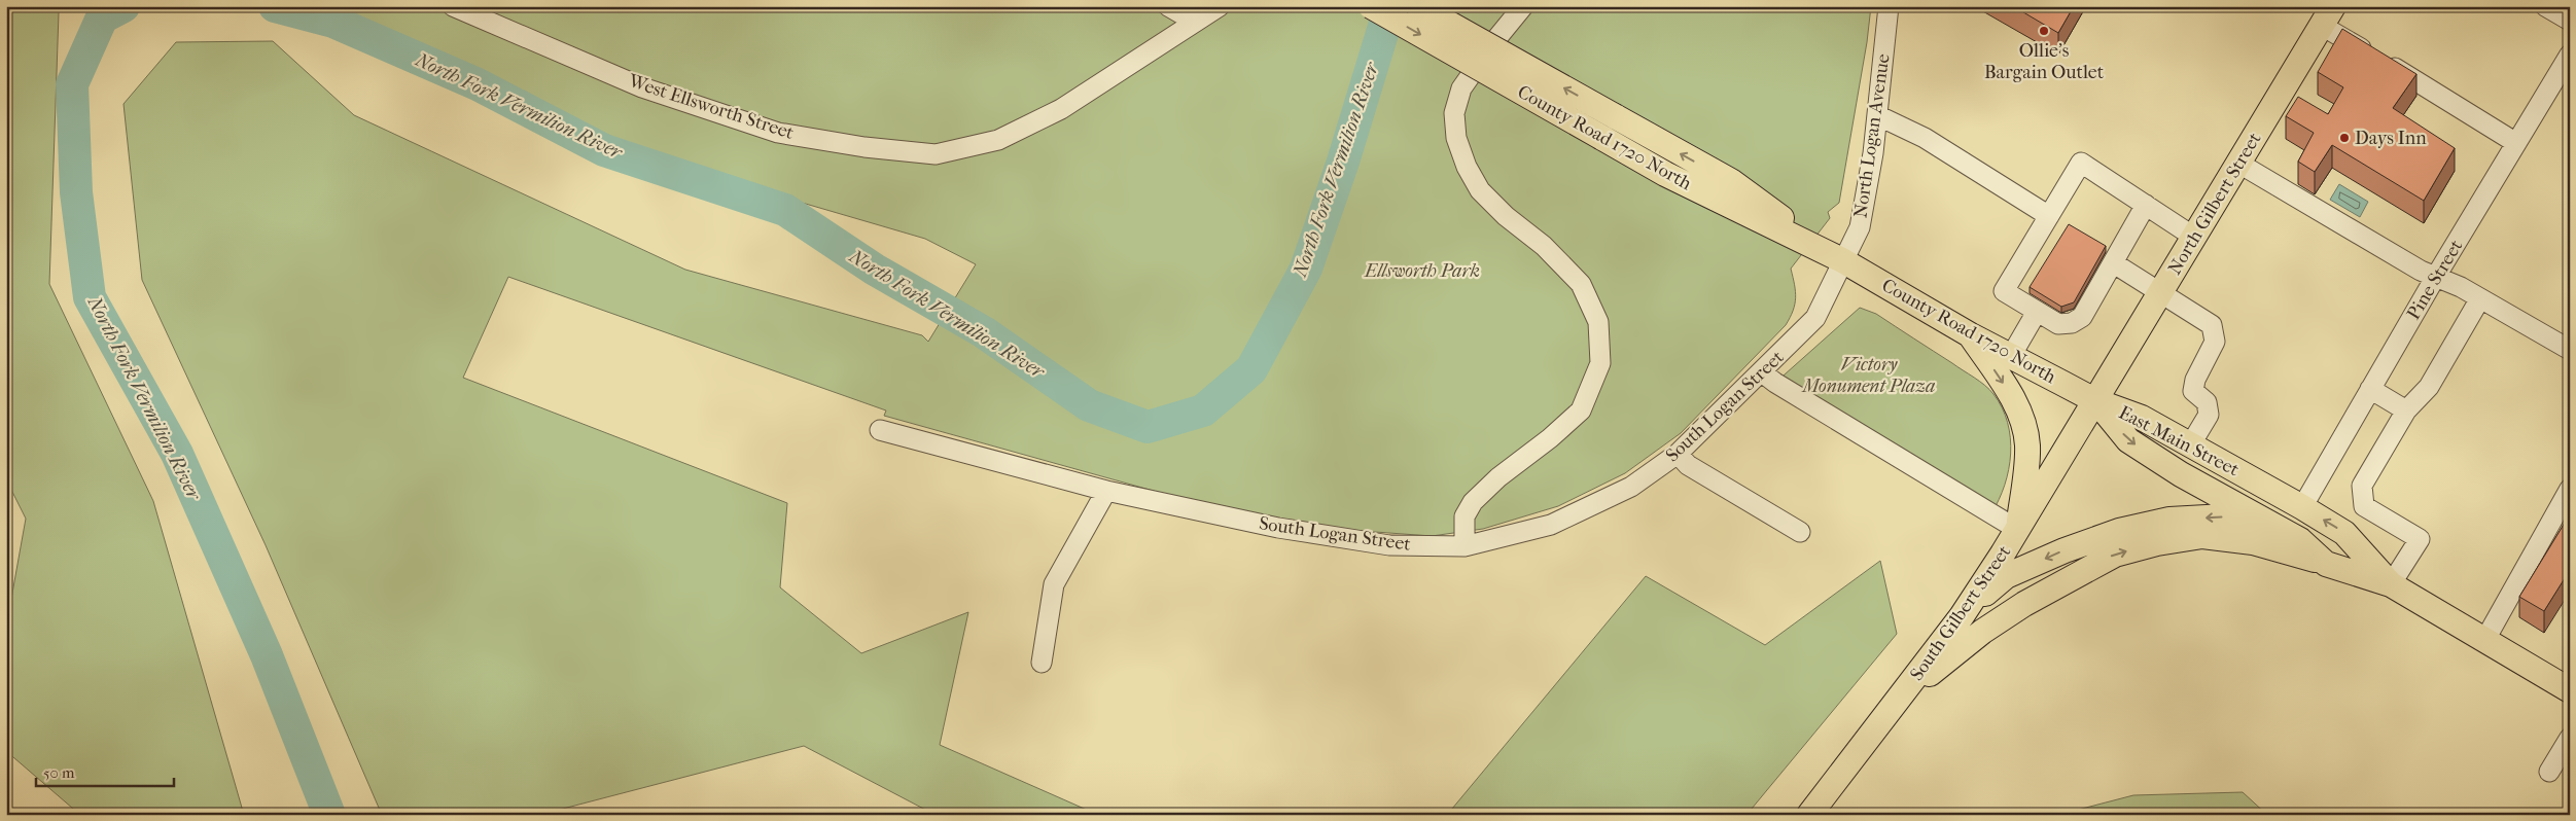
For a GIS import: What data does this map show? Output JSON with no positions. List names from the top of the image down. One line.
{"streets":{"main road":["County Road 1720 North","North Gilbert Street","East Main Street","South Gilbert Street"],"street":["West Ellsworth Street","North Logan Avenue","Pine Street","South Logan Street"]},"crossings":[["North Logan Avenue","County Road 1720 North"],["North Logan Avenue","South Logan Street"],["County Road 1720 North","North Gilbert Street"],["County Road 1720 North","South Logan Street"],["County Road 1720 North","East Main Street"],["County Road 1720 North","South Gilbert Street"],["North Gilbert Street","East Main Street"],["North Gilbert Street","South Gilbert Street"],["Pine Street","East Main Street"],["East Main Street","South Gilbert Street"]],"water":["North Fork Vermilion River"],"parks":["Ellsworth Park","Victory Monument Plaza"],"places":["Ollie's Bargain Outlet","Days Inn"],"scale_bar":"50 m"}
